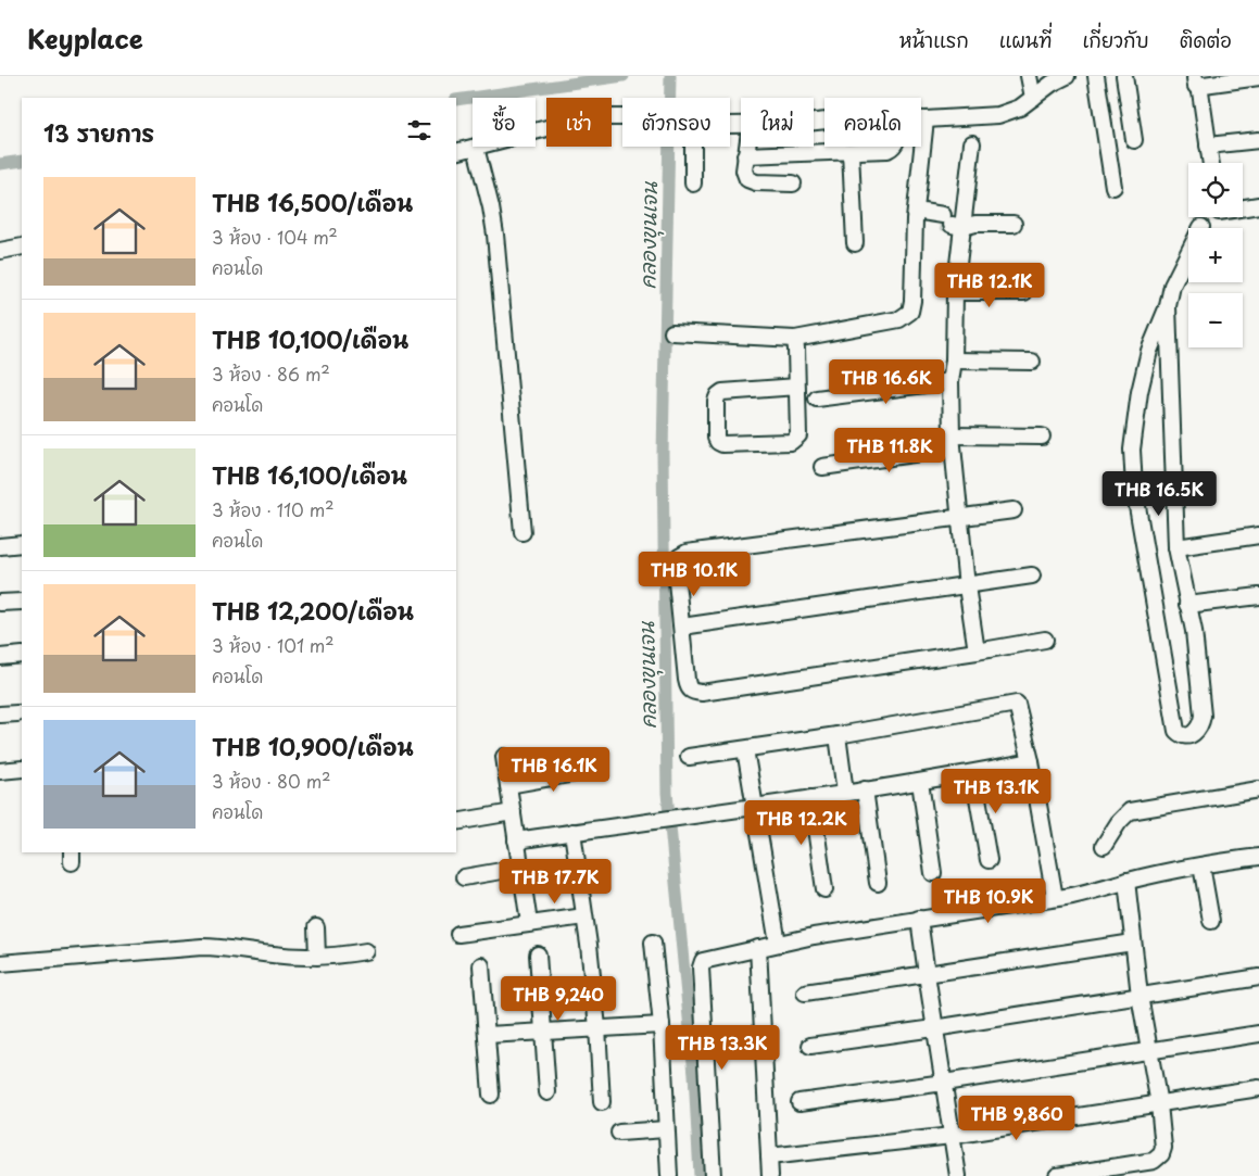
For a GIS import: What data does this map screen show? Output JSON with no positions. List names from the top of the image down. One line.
{"water":["คลองขุนเจน"],"page":{"header":"Keyplace","nav":["หน้าแรก","แผนที่","เกี่ยวกับ","ติดต่อ"],"chip":["ซื้อ","เช่า","ตัวกรอง","ใหม่","คอนโด"],"heading":"13 รายการ","map_buttons":["+","−"],"list":[{"name":"THB 16,500/เดือน","note":"3 ห้อง · 104 m² · คอนโด"},{"name":"THB 10,100/เดือน","note":"3 ห้อง · 86 m² · คอนโด"},{"name":"THB 16,100/เดือน","note":"3 ห้อง · 110 m² · คอนโด"},{"name":"THB 12,200/เดือน","note":"3 ห้อง · 101 m² · คอนโด"},{"name":"THB 10,900/เดือน","note":"3 ห้อง · 80 m² · คอนโด"}],"price":["THB 12.1K","THB 16.6K","THB 11.8K","THB 16.5K","THB 10.1K","THB 16.1K","THB 13.1K","THB 12.2K","THB 17.7K","THB 10.9K","THB 9,240","THB 13.3K","THB 9,860"]}}
